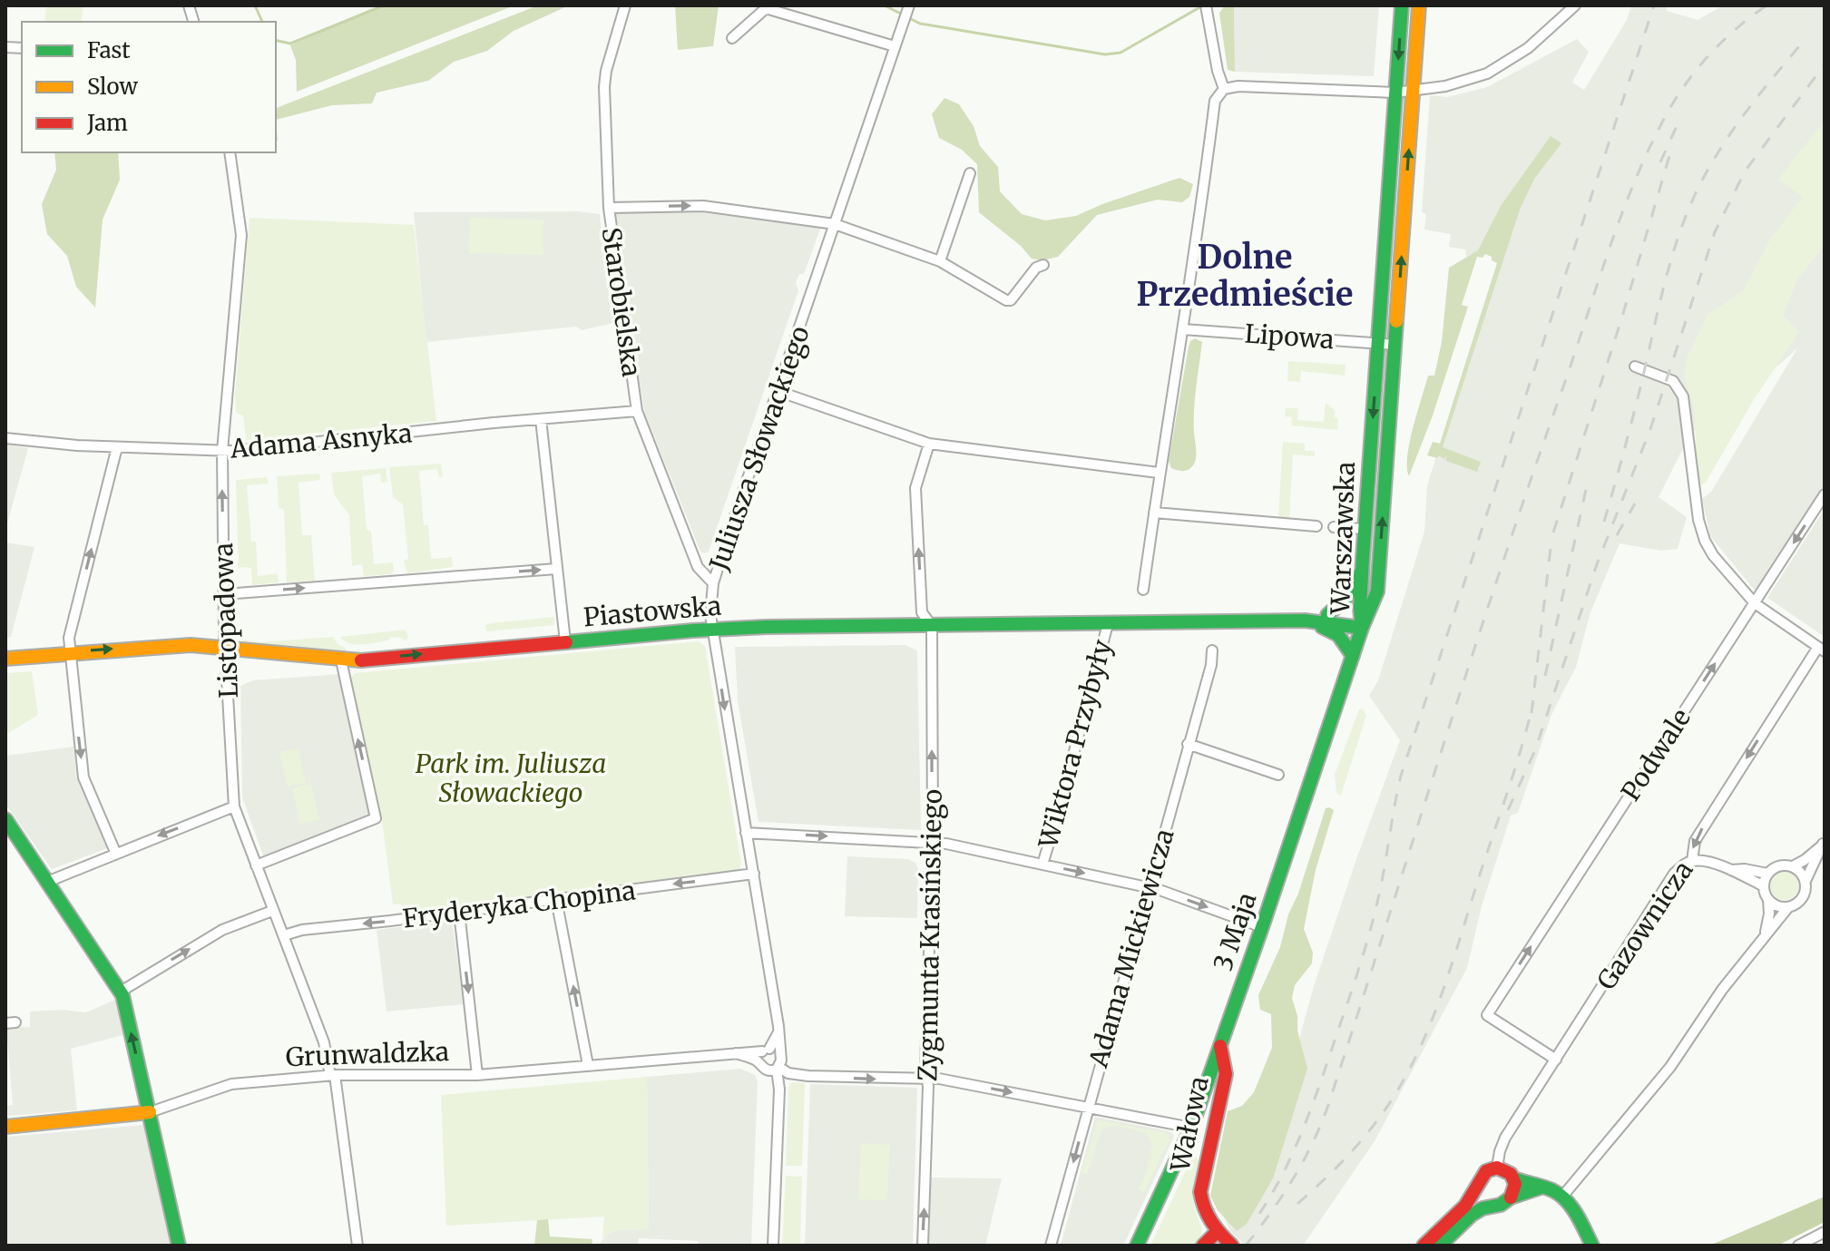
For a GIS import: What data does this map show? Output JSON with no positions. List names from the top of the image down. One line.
{"streets":{"street":["Starobielska","Lipowa","Adama Asnyka","Juliusza Słowackiego","Warszawska","Piastowska","Listopadowa","Wiktora Przybyły","Podwale","Fryderyka Chopina","Gazownicza","3 Maja","Zygmunta Krasińskiego","Adama Mickiewicza","Grunwaldzka","Wałowa"]},"crossings":[["Starobielska","Adama Asnyka"],["Starobielska","Juliusza Słowackiego"],["Lipowa","Warszawska"],["Adama Asnyka","Listopadowa"],["Juliusza Słowackiego","Piastowska"],["Juliusza Słowackiego","Fryderyka Chopina"],["Warszawska","Piastowska"],["Warszawska","3 Maja"],["Piastowska","Listopadowa"],["Piastowska","Wiktora Przybyły"],["Piastowska","3 Maja"],["Piastowska","Zygmunta Krasińskiego"],["Listopadowa","Fryderyka Chopina"],["Listopadowa","Grunwaldzka"],["Podwale","Gazownicza"],["3 Maja","Wałowa"]],"one_way":["Fryderyka Chopina","Gazownicza","Zygmunta Krasińskiego"],"districts":["Dolne Przedmieście"],"parks":["Park im. Juliusza Słowackiego"],"legend":["Fast","Slow","Jam"]}
